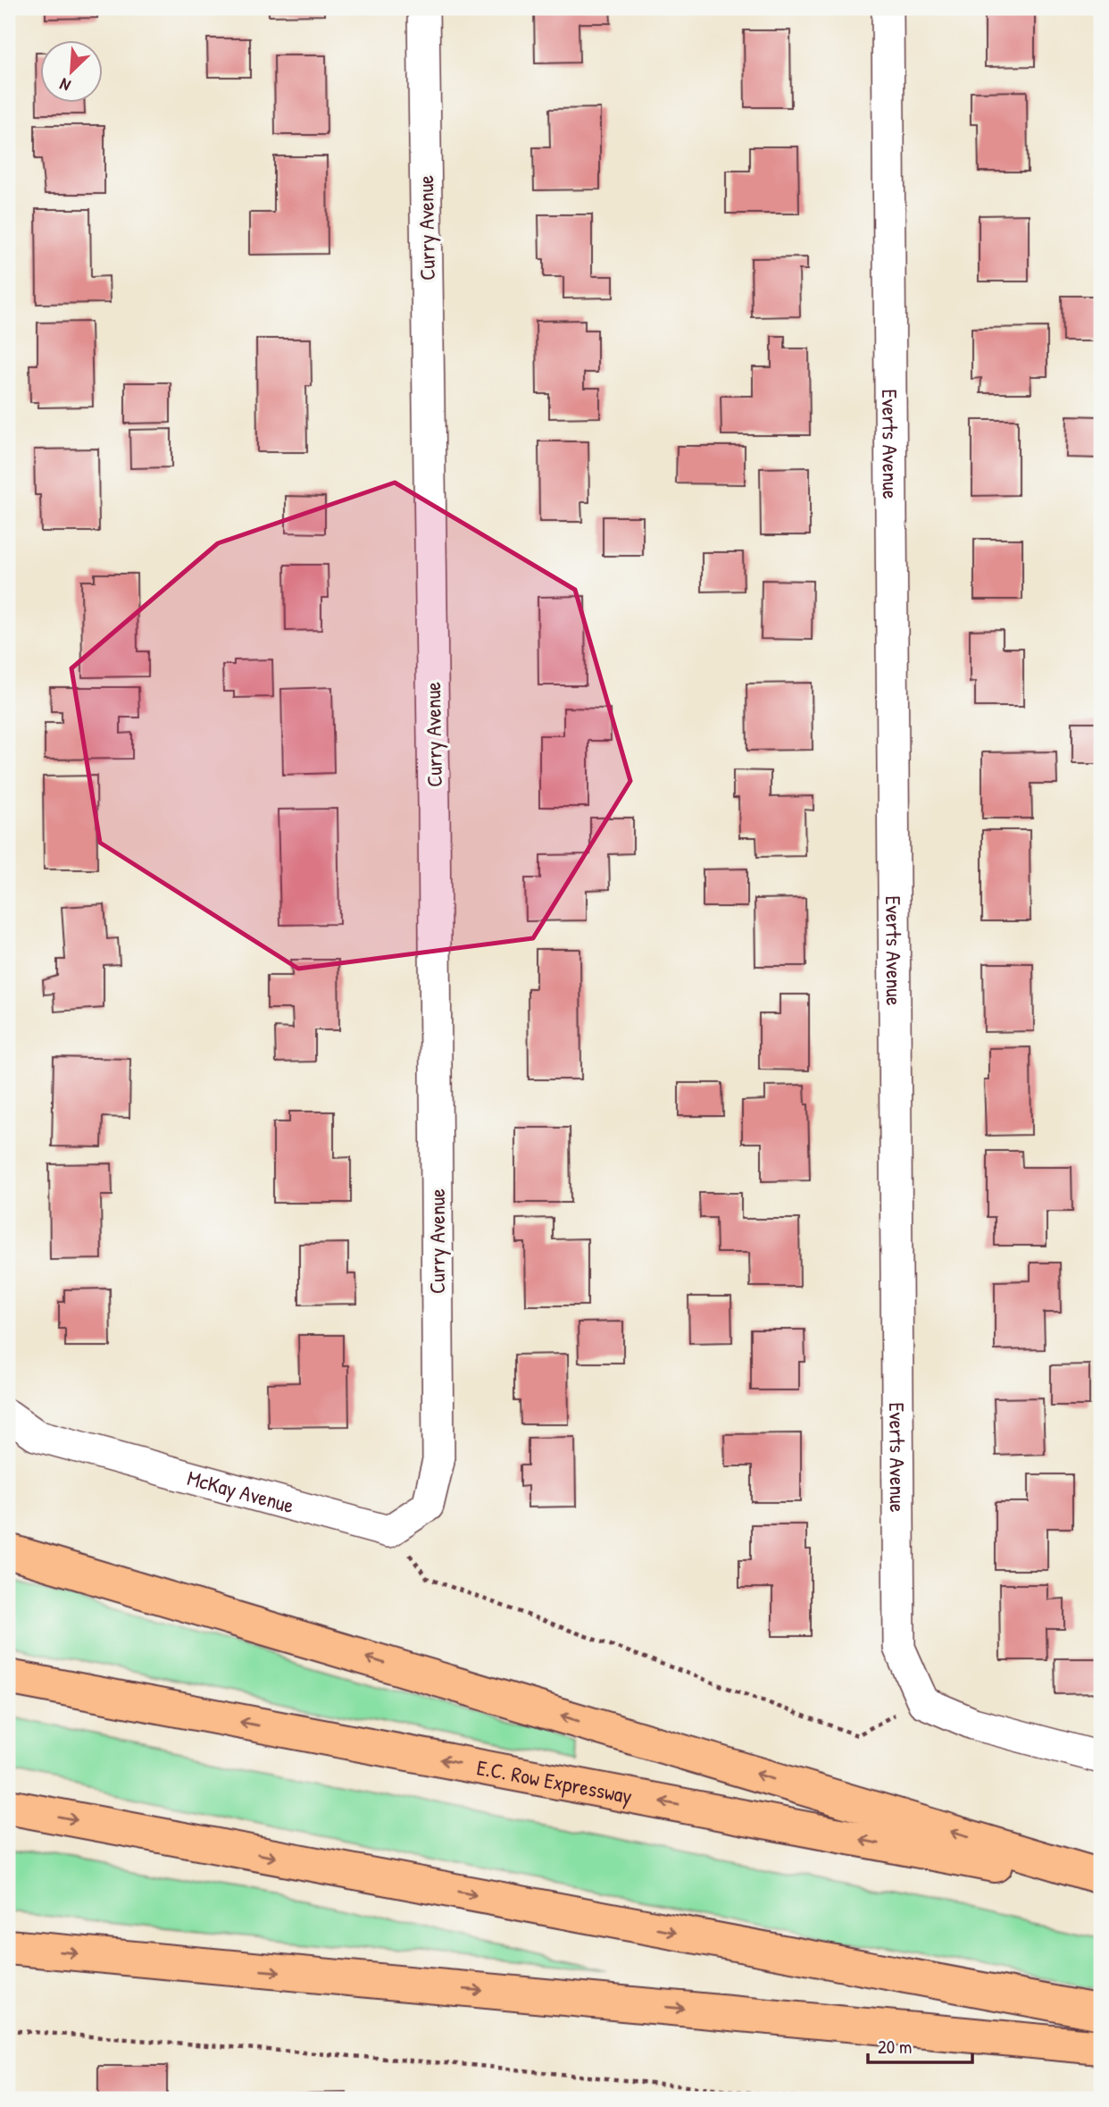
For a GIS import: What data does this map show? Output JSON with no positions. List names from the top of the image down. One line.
{"streets":{"highway":["E.C. Row Expressway"],"street":["Curry Avenue","Everts Avenue","McKay Avenue"]},"crossings":[["Curry Avenue","McKay Avenue"]],"scale_bar":"20 m","north":"bottom left"}
